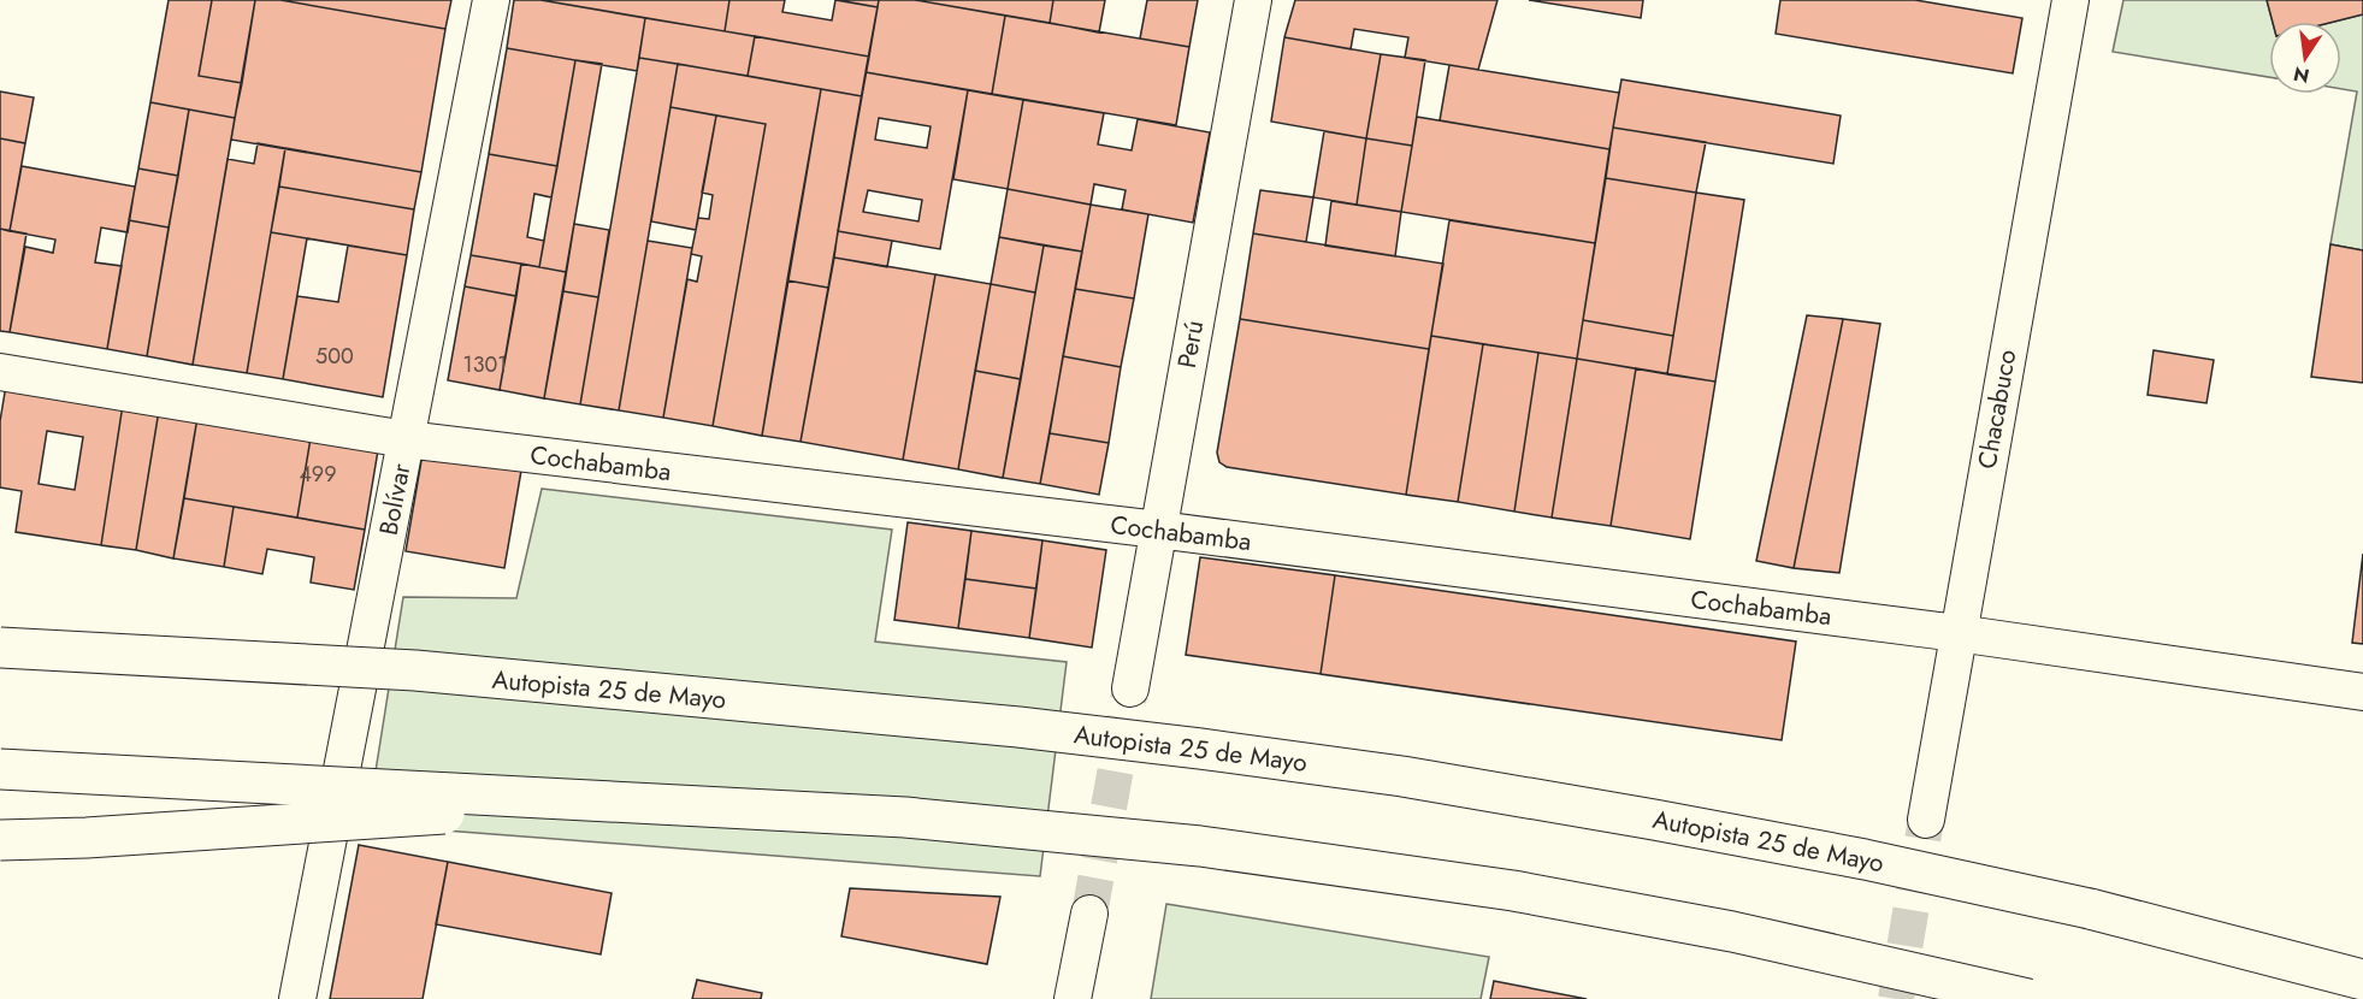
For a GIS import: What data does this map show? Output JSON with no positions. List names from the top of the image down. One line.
{"streets":{"highway":["Autopista 25 de Mayo"],"street":["Perú","Chacabuco","Cochabamba","Bolívar"]},"crossings":[["Perú","Cochabamba"],["Chacabuco","Cochabamba"],["Cochabamba","Bolívar"]],"house_numbers":["500","1301","499"],"north":"bottom"}
